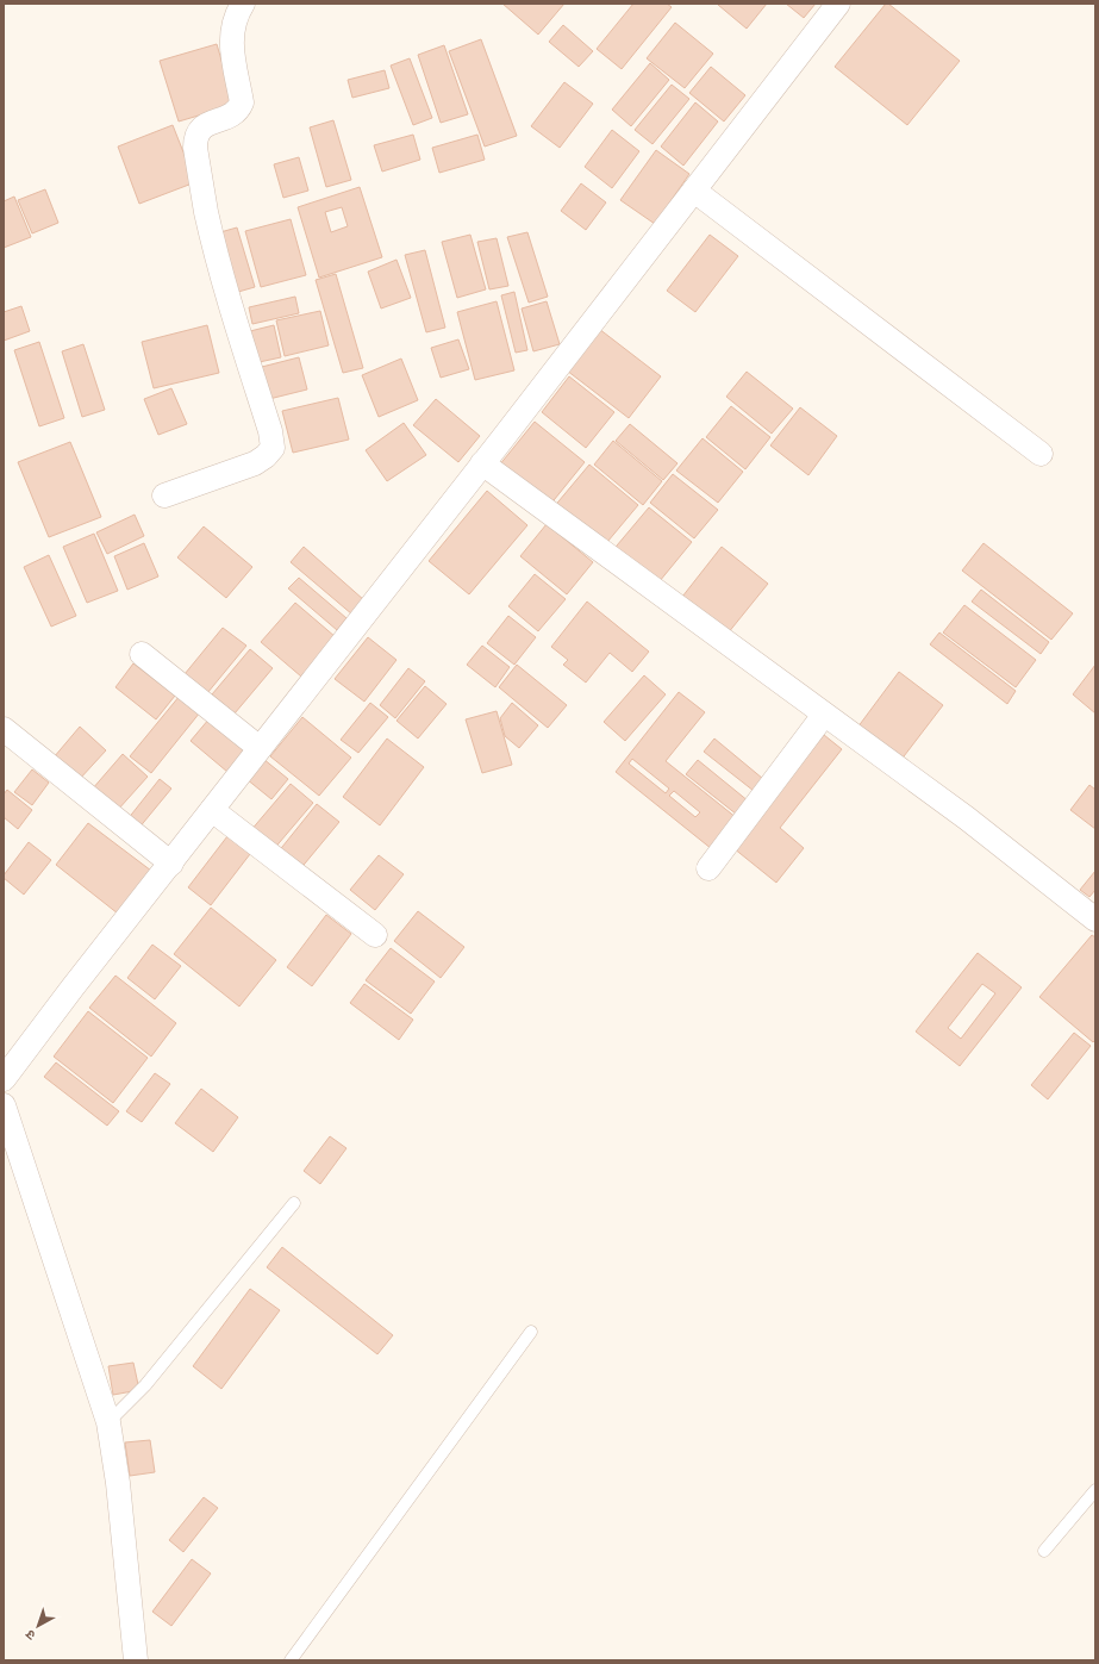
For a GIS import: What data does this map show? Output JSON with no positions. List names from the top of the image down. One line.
{"north":"bottom left"}
